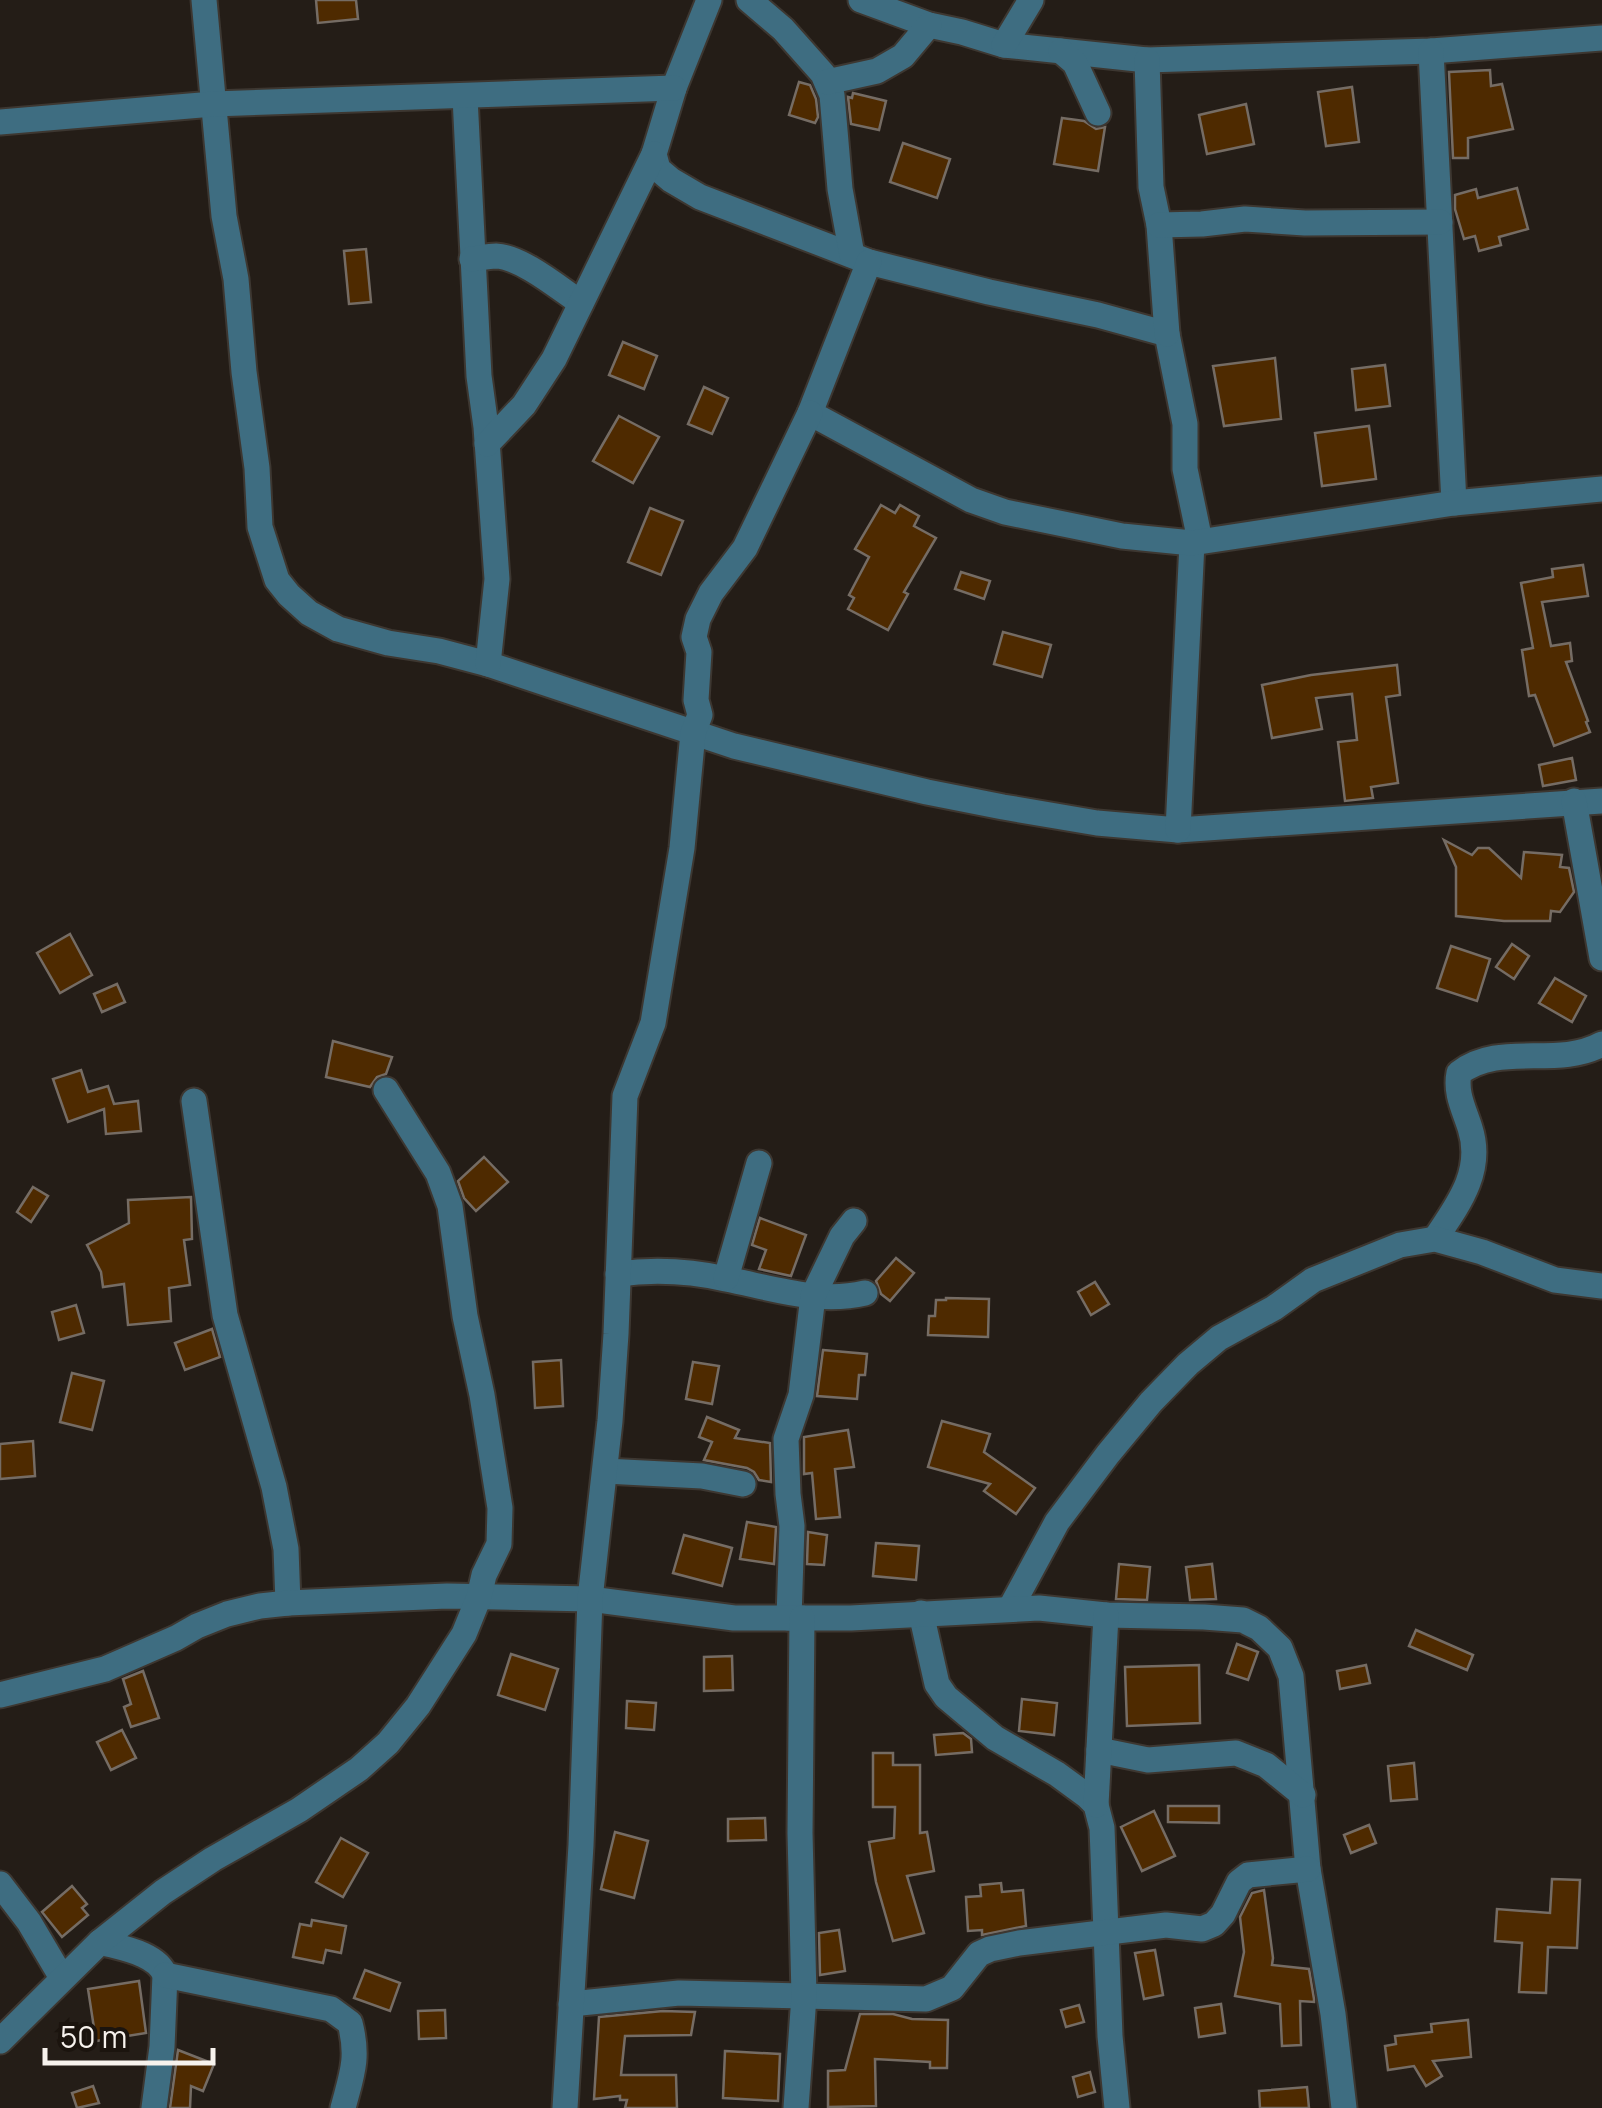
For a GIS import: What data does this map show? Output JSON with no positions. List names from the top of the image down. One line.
{"scale_bar":"50 m"}
